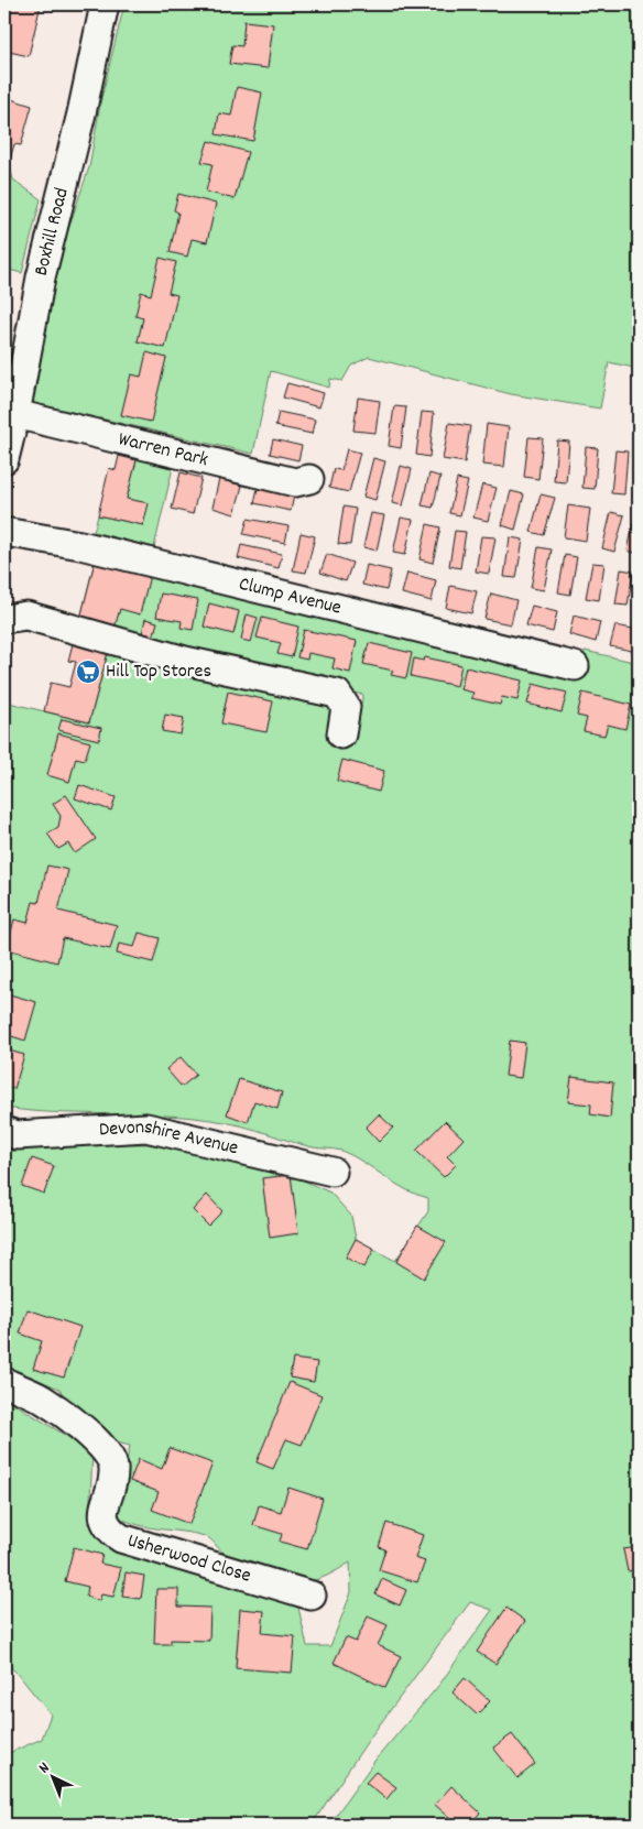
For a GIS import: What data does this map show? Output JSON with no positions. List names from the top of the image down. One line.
{"streets":{"street":["Boxhill Road","Warren Park","Clump Avenue","Devonshire Avenue","Usherwood Close"]},"crossings":[["Boxhill Road","Warren Park"]],"places":{"supermarket":["Hill Top Stores"]},"north":"top left"}
